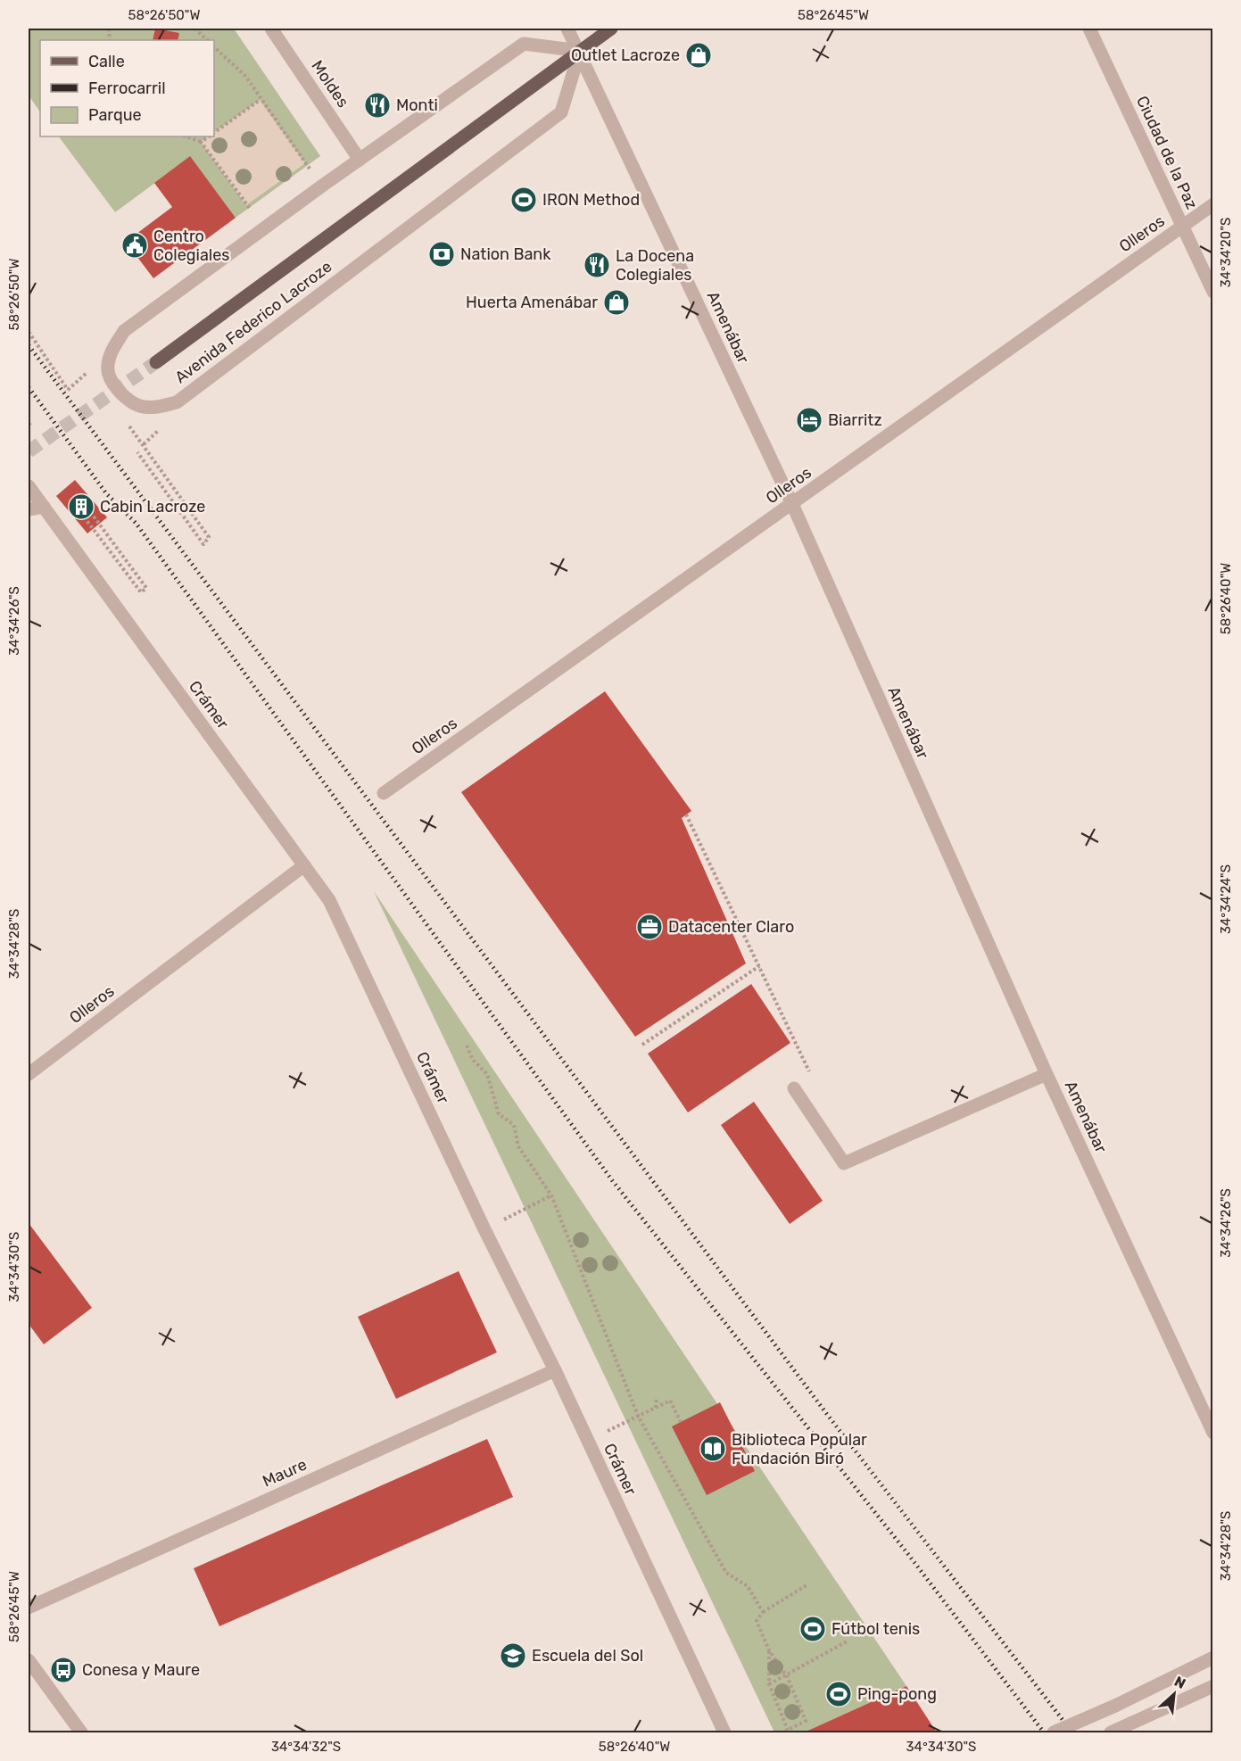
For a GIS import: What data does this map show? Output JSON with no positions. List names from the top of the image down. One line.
{"streets":{"main road":["Avenida Federico Lacroze"],"street":["Moldes","Ciudad de la Paz","Olleros","Amenábar","Crámer","Maure"]},"crossings":[["Moldes","Avenida Federico Lacroze"],["Ciudad de la Paz","Olleros"],["Olleros","Amenábar"],["Olleros","Crámer"],["Avenida Federico Lacroze","Amenábar"],["Crámer","Maure"]],"places":{"shop":["Outlet Lacroze","Huerta Amenábar"],"restaurant":["Monti","La Docena Colegiales"],"sports":["IRON Method","Fútbol tenis","Ping-pong"],"public building":["Centro Colegiales"],"bank":["Nation Bank"],"hotel":["Biarritz"],"building":["Cabin Lacroze"],"office":["Datacenter Claro"],"library":["Biblioteca Popular Fundación Biró"],"school or university":["Escuela del Sol"],"bus stop":["Conesa y Maure"]},"legend":["Calle","Ferrocarril","Parque"],"north":"top right","coordinates":["58°26'50\"W","58°26'45\"W","34°34'20\"S","58°26'40\"W","34°34'26\"S","34°34'24\"S","34°34'28\"S","34°34'30\"S","34°34'32\"S"]}
